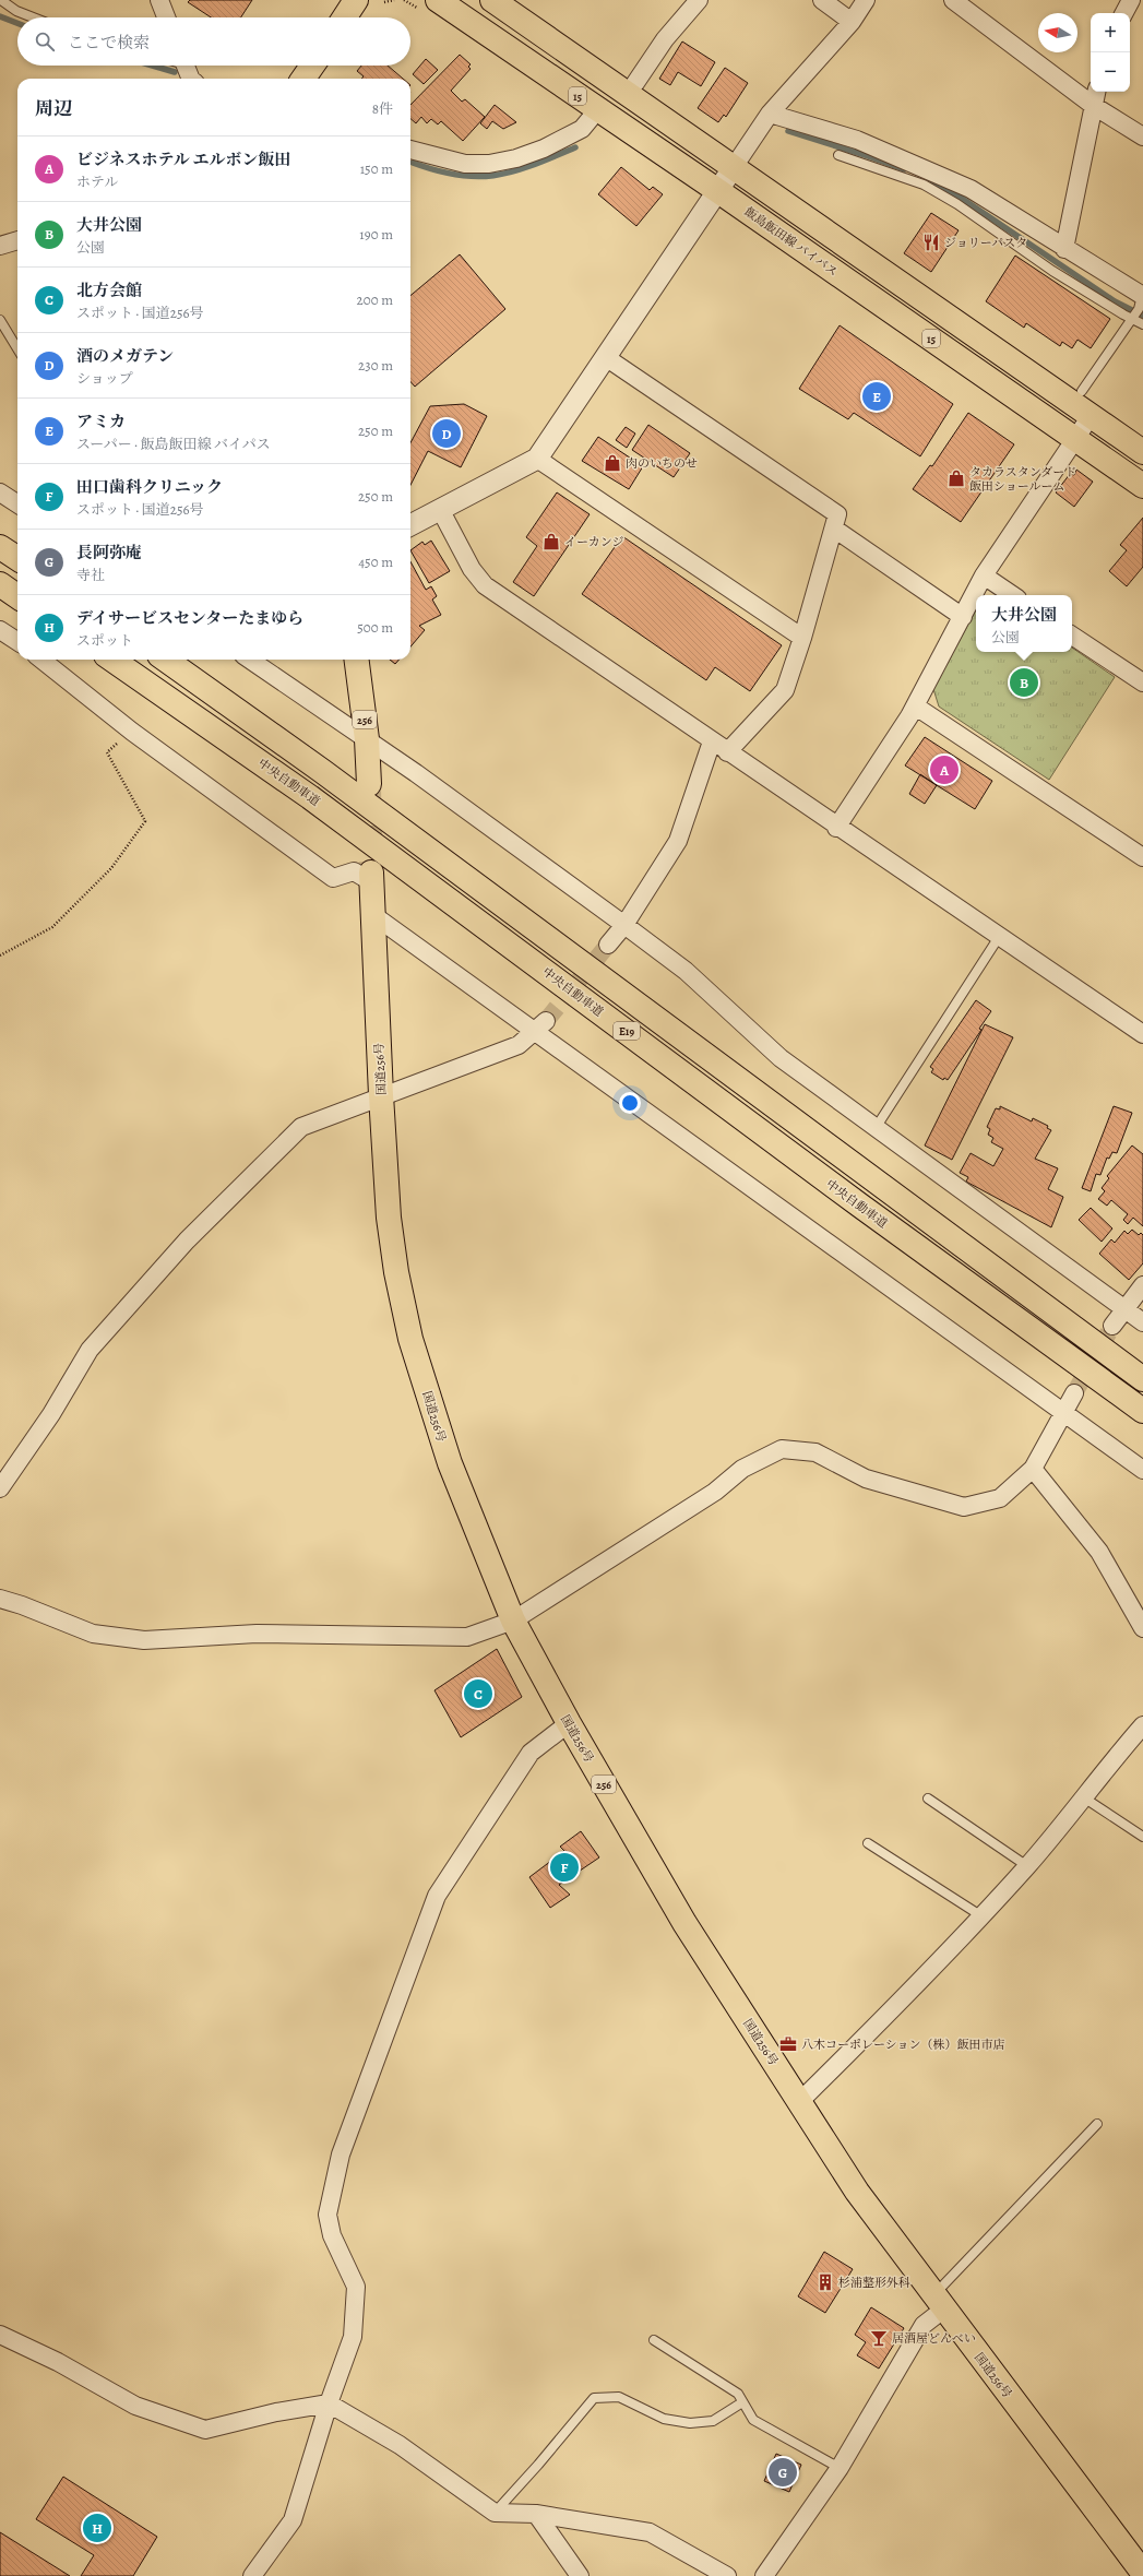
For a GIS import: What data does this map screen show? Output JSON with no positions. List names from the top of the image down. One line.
{"streets":{"main road":["15","飯島飯田線 バイパス","256","中央自動車道","E19","国道256号"]},"places":{"restaurant":["ジョリーパスタ"],"shop":["肉のいちのせ","タカラスタンダード 飯田ショールーム","イーカンジ"],"office":["八木コーポレーション（株）飯田市店"],"building":["杉浦整形外科"],"bar":["居酒屋どんべい"]},"north":"left","page":{"map_buttons":["+","−"],"search":"ここで検索","heading":["周辺","8件"],"list":[{"mark":"A","name":"ビジネスホテル エルボン飯田","note":"ホテル","value":"150 m"},{"mark":"B","name":"大井公園","note":"公園","value":"190 m"},{"mark":"C","name":"北方会館","note":"スポット · 国道256号","value":"200 m"},{"mark":"D","name":"酒のメガテン","note":"ショップ","value":"230 m"},{"mark":"E","name":"アミカ","note":"スーパー · 飯島飯田線 バイパス","value":"250 m"},{"mark":"F","name":"田口歯科クリニック","note":"スポット · 国道256号","value":"250 m"},{"mark":"G","name":"長阿弥庵","note":"寺社","value":"450 m"},{"mark":"H","name":"デイサービスセンターたまゆら","note":"スポット","value":"500 m"}],"pins":["E","D","B","A","C","F","G","H"],"popup":["大井公園","公園"]}}
